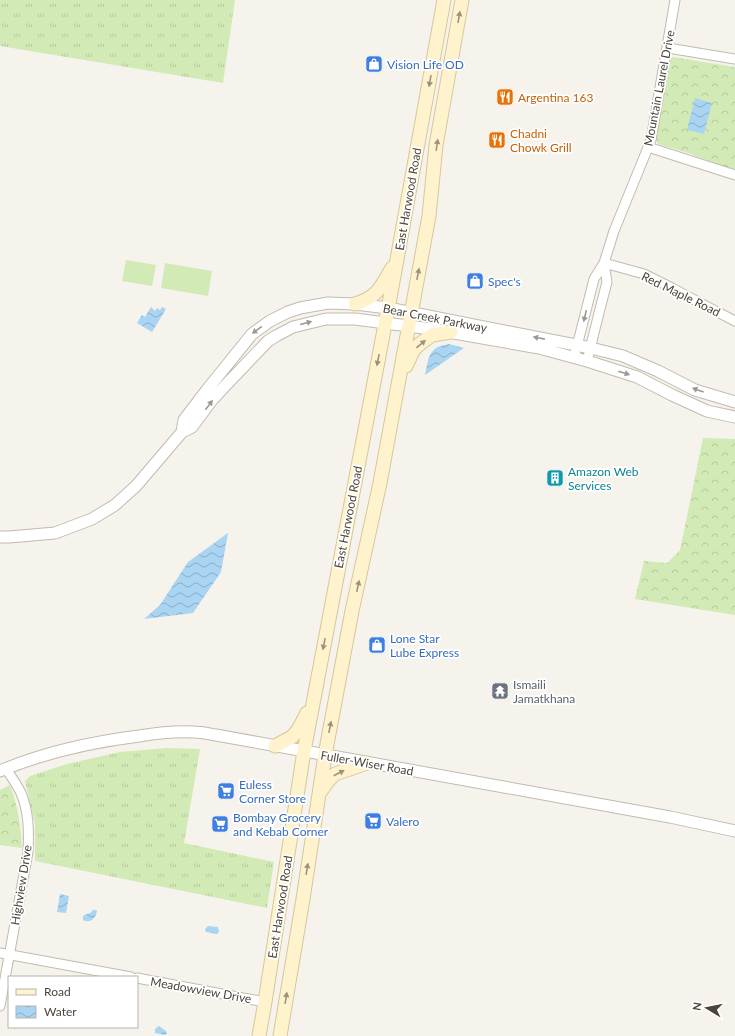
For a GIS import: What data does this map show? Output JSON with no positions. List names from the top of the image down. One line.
{"streets":{"main road":["East Harwood Road"],"street":["Mountain Laurel Drive","Red Maple Road","Bear Creek Parkway","Fuller-Wiser Road","Highview Drive","Meadowview Drive"]},"crossings":[["Mountain Laurel Drive","Red Maple Road"],["Mountain Laurel Drive","Bear Creek Parkway"],["East Harwood Road","Bear Creek Parkway"],["East Harwood Road","Fuller-Wiser Road"],["East Harwood Road","Meadowview Drive"],["Fuller-Wiser Road","Highview Drive"]],"places":{"shop":["Vision Life OD","Spec's","Lone Star Lube Express"],"restaurant":["Argentina 163","Chadni Chowk Grill"],"building":["Amazon Web Services"],"temple":["Ismaili Jamatkhana"],"supermarket":["Euless Corner Store","Valero","Bombay Grocery and Kebab Corner"]},"legend":["Road","Water"],"north":"left"}
